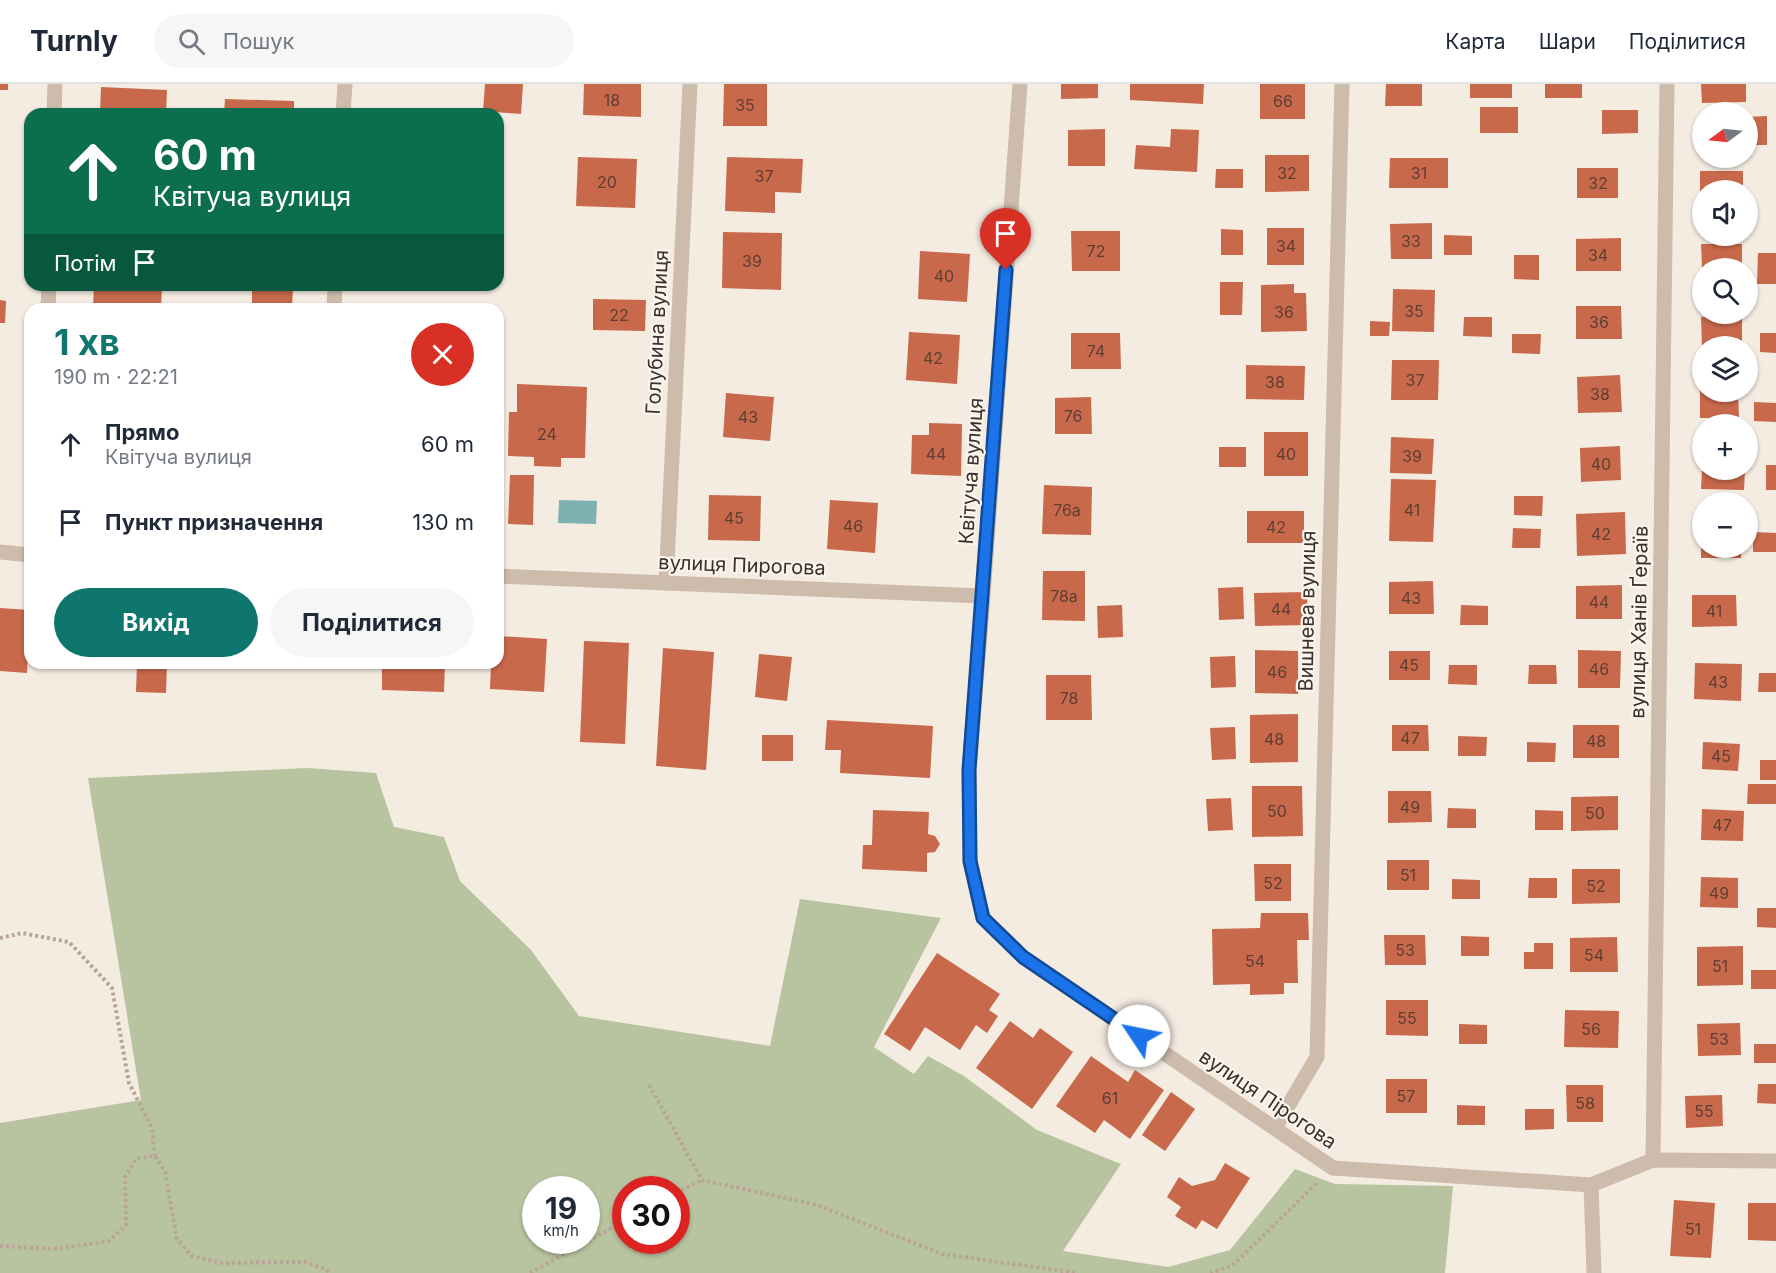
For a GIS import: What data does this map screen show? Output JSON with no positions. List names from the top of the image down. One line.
{"streets":{"street":["Голубина вулиця","Квітуча вулиця","вулиця Пирогова","Вишнева вулиця","вулиця Ханів Ґераїв","вулиця Пірогова"]},"crossings":[["Голубина вулиця","вулиця Пирогова"],["Квітуча вулиця","вулиця Пирогова"],["Квітуча вулиця","вулиця Пірогова"],["Вишнева вулиця","вулиця Пірогова"],["вулиця Ханів Ґераїв","вулиця Пірогова"]],"house_numbers":["18","66","35","32","31","37","20","32","33","34","72","34","39","40","35","36","22","36","74","42","37","38","38","76","43","24","44","40","39","40","76а","41","45","46","42","42","78а","43","44","44","41","45","46","46","43","78","47","48","48","45","49","50","50","47","51","52","52","49","53","54","54","51","55","56","53","57","61","58","55","51"],"north":"left","page":{"header":"Turnly","search":"Пошук","nav":["Карта","Шари","Поділитися"],"map_buttons":["+","−"],"turn":["60 m","Квітуча вулиця"],"then":"Потім","heading":["1 хв","190 m · 22:21"],"list":[{"name":"Прямо","note":"Квітуча вулиця","value":"60 m"},{"name":"Пункт призначення","value":"130 m"}],"buttons":["Вихід","Поділитися"],"speed":"19 km/h","limit":"30"}}
